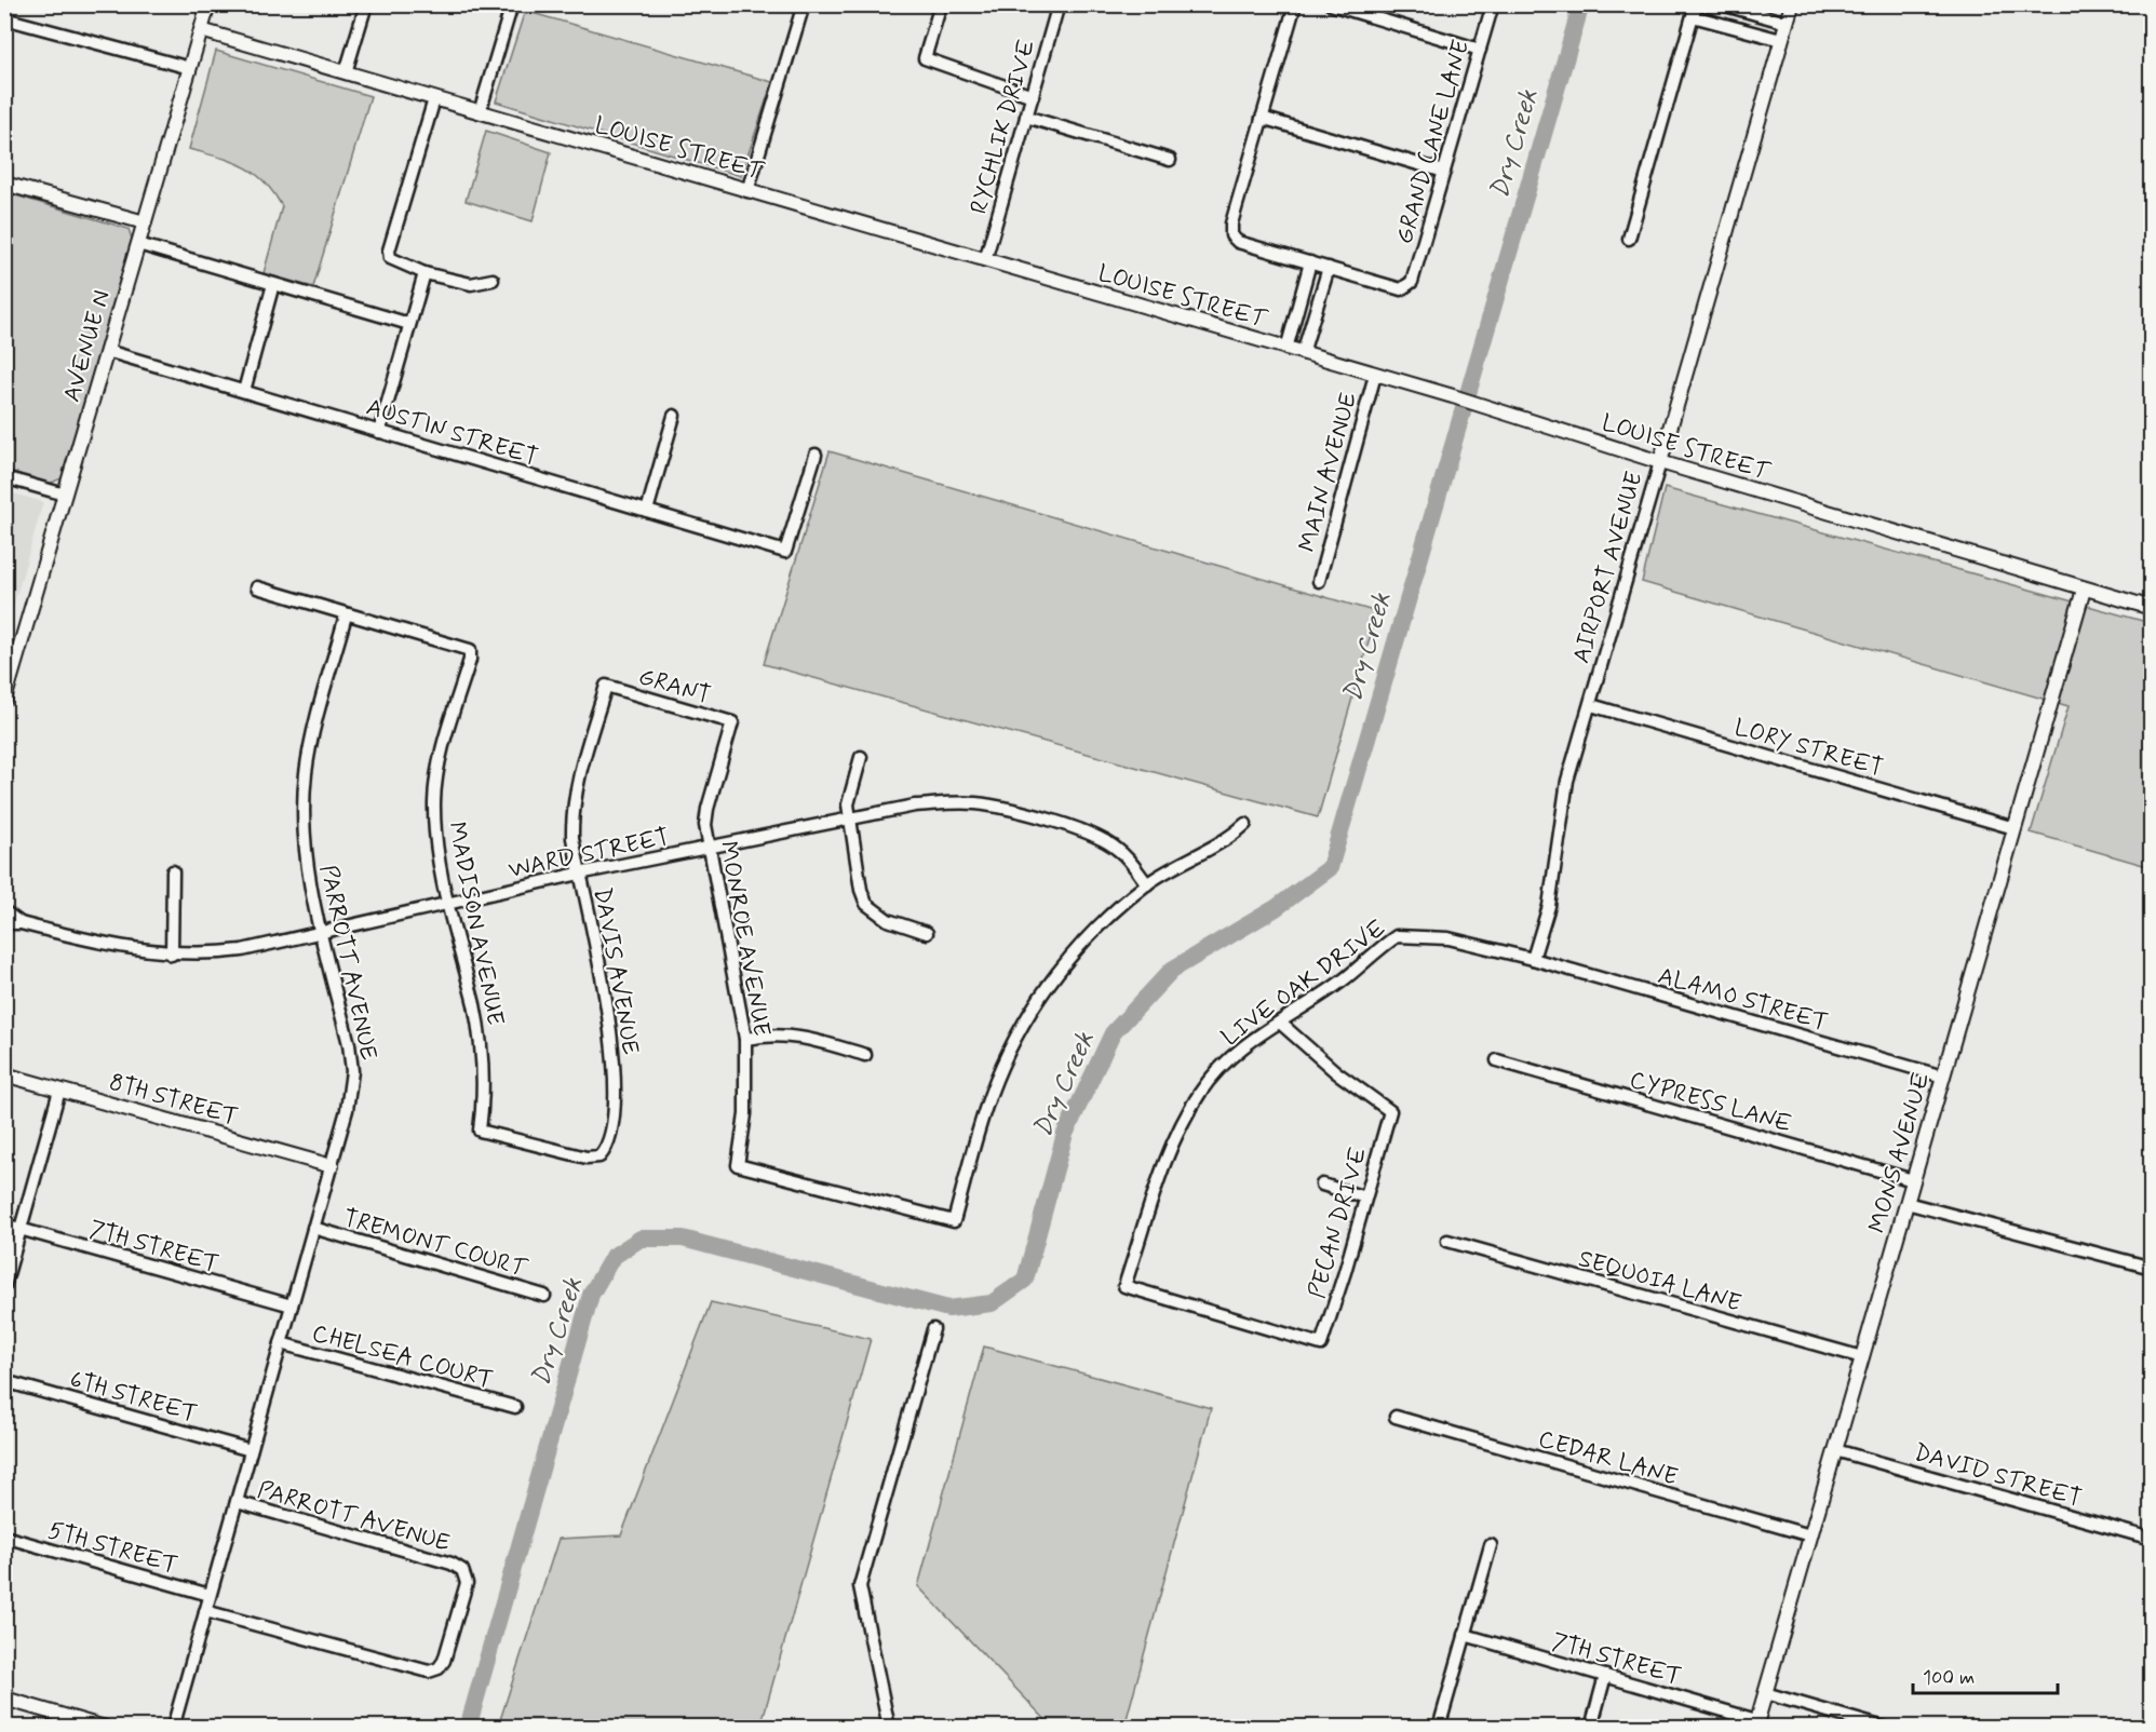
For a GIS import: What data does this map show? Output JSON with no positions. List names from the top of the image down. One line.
{"streets":{"street":["RYCHLIK DRIVE","GRAND CANE LANE","LOUISE STREET","AVENUE N","AUSTIN STREET","MAIN AVENUE","AIRPORT AVENUE","GRANT","LORY STREET","WARD STREET","MADISON AVENUE","MONROE AVENUE","PARROTT AVENUE","DAVIS AVENUE","LIVE OAK DRIVE","ALAMO STREET","8TH STREET","CYPRESS LANE","MONS AVENUE","PECAN DRIVE","TREMONT COURT","7TH STREET","SEQUOIA LANE","CHELSEA COURT","6TH STREET","CEDAR LANE","DAVID STREET","5TH STREET"]},"crossings":[["RYCHLIK DRIVE","LOUISE STREET"],["LOUISE STREET","AVENUE N"],["LOUISE STREET","MAIN AVENUE"],["LOUISE STREET","AIRPORT AVENUE"],["LOUISE STREET","MONS AVENUE"],["AVENUE N","AUSTIN STREET"],["AIRPORT AVENUE","LORY STREET"],["AIRPORT AVENUE","LIVE OAK DRIVE"],["AIRPORT AVENUE","ALAMO STREET"],["GRANT","MONROE AVENUE"],["GRANT","DAVIS AVENUE"],["LORY STREET","MONS AVENUE"],["WARD STREET","MADISON AVENUE"],["WARD STREET","MONROE AVENUE"],["WARD STREET","PARROTT AVENUE"],["WARD STREET","DAVIS AVENUE"],["MADISON AVENUE","PARROTT AVENUE"],["MADISON AVENUE","DAVIS AVENUE"],["PARROTT AVENUE","8TH STREET"],["PARROTT AVENUE","TREMONT COURT"],["PARROTT AVENUE","7TH STREET"],["PARROTT AVENUE","CHELSEA COURT"],["PARROTT AVENUE","6TH STREET"],["PARROTT AVENUE","5TH STREET"],["LIVE OAK DRIVE","ALAMO STREET"],["LIVE OAK DRIVE","PECAN DRIVE"],["ALAMO STREET","MONS AVENUE"],["CYPRESS LANE","MONS AVENUE"],["MONS AVENUE","7TH STREET"],["MONS AVENUE","SEQUOIA LANE"],["MONS AVENUE","CEDAR LANE"],["MONS AVENUE","DAVID STREET"]],"water":["Dry Creek"],"scale_bar":"100 m"}
